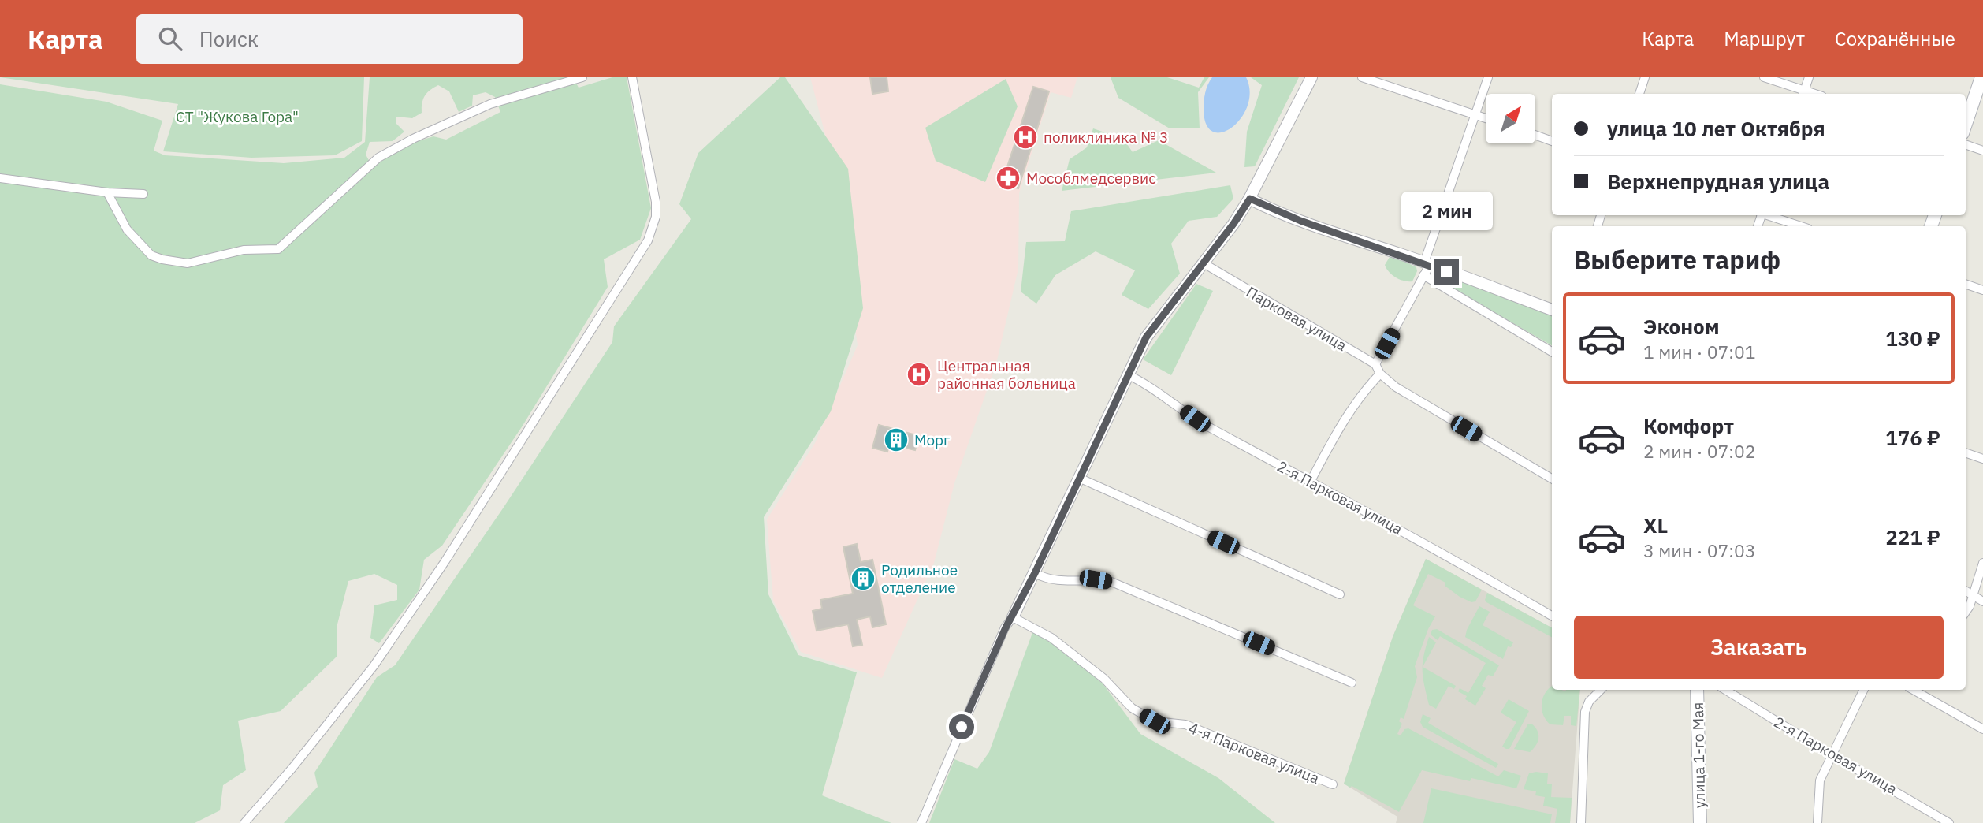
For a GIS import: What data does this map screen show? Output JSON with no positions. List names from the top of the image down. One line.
{"streets":{"main road":["улица 1-го Мая"],"street":["Парковая улица","2-я Парковая улица","4-я Парковая улица"]},"parks":["СТ \"Жукова Гора\""],"places":{"hospital":["поликлиника № 3","Центральная районная больница"],"pharmacy":["Мособлмедсервис"],"building":["Морг","Родильное отделение"]},"north":"top right","page":{"header":"Карта","search":"Поиск","nav":["Карта","Маршрут","Сохранённые"],"banner":["улица 10 лет Октября","Верхнепрудная улица"],"bubble":"2 мин","heading":"Выберите тариф","list":[{"name":"Эконом","note":"1 мин · 07:01","value":"130 ₽"},{"name":"Комфорт","note":"2 мин · 07:02","value":"176 ₽"},{"name":"XL","note":"3 мин · 07:03","value":"221 ₽"}],"buttons":"Заказать"}}
